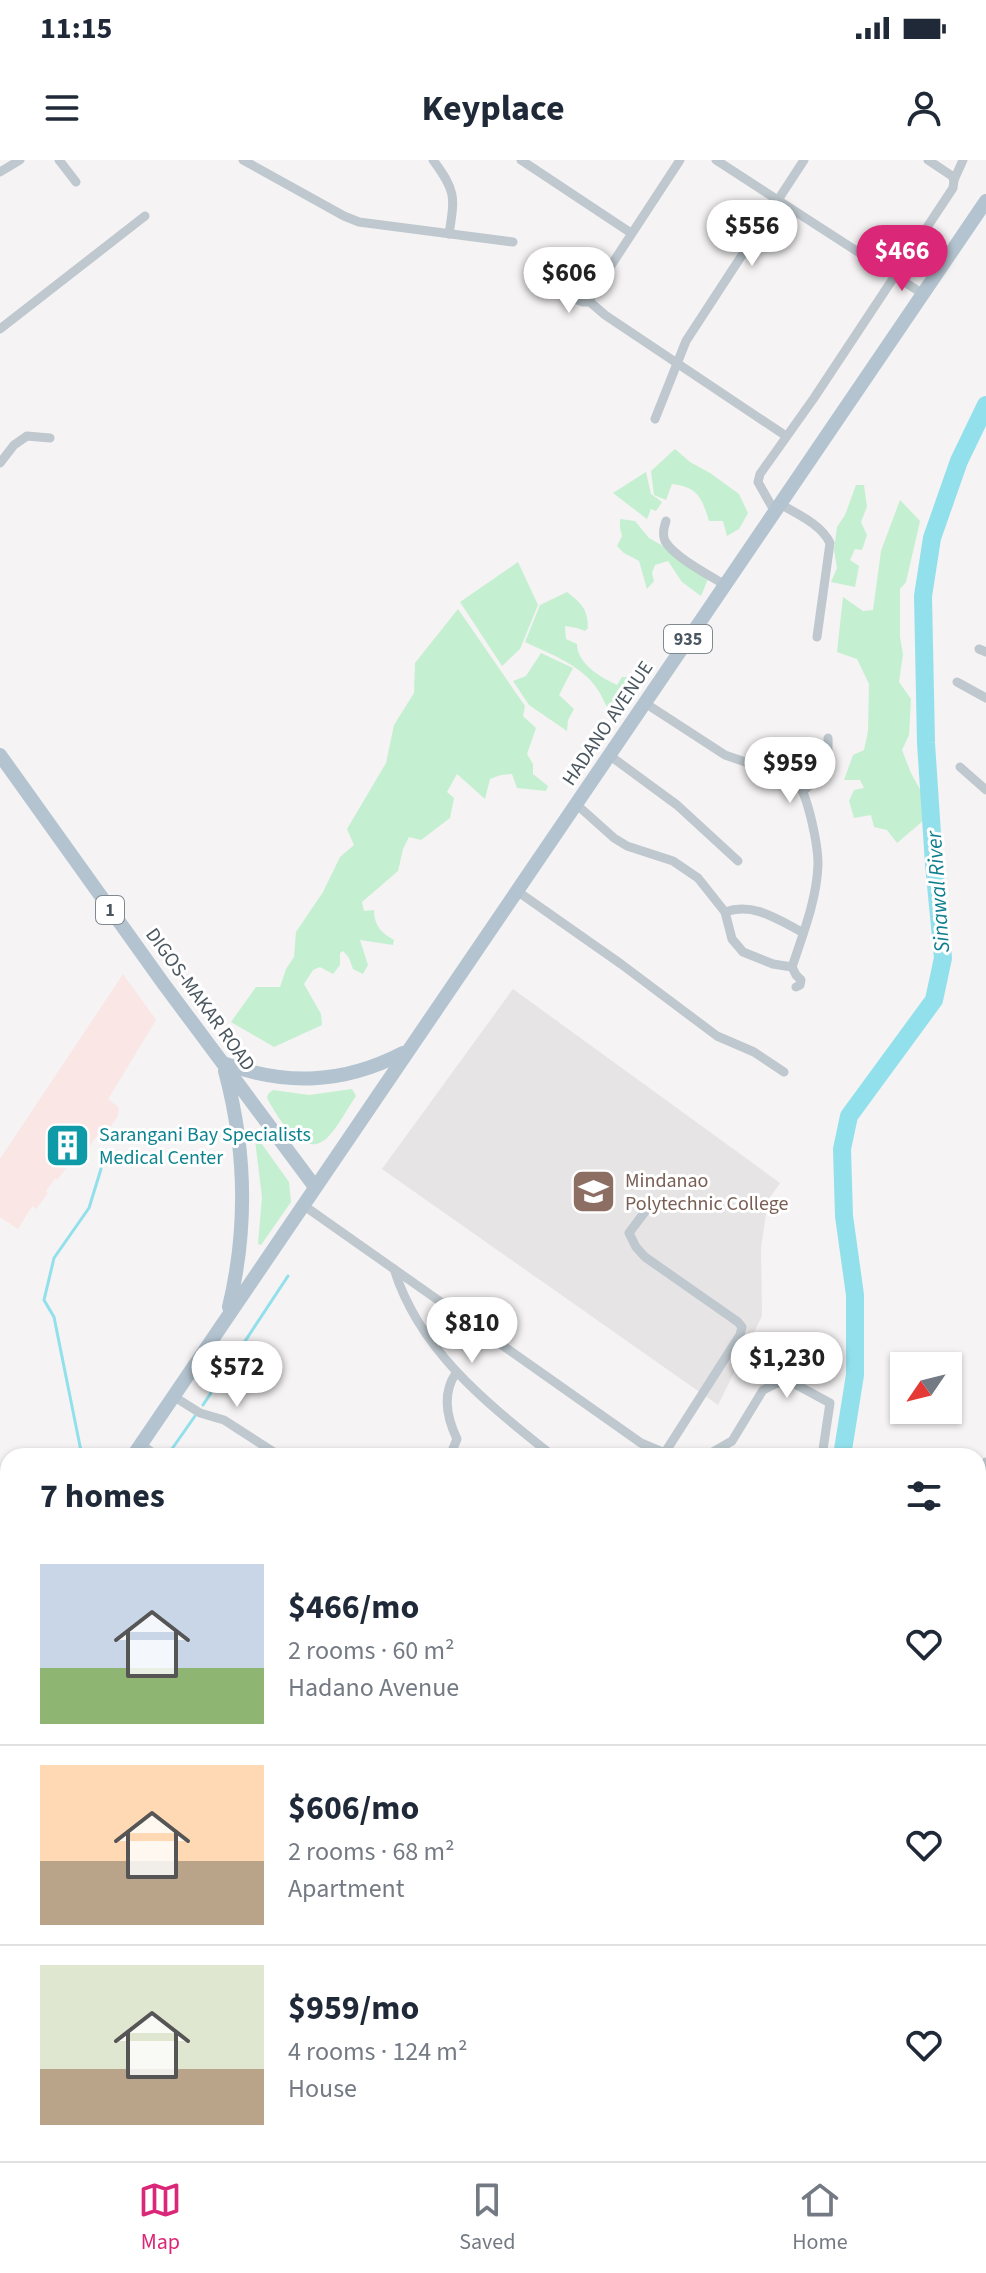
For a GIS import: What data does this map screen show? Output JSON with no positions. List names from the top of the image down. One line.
{"streets":{"main road":["935","HADANO AVENUE","1","DIGOS-MAKAR ROAD"]},"crossings":[["HADANO AVENUE","DIGOS-MAKAR ROAD"]],"water":["Sinawal River"],"places":{"building":["Sarangani Bay Specialists Medical Center"],"school or university":["Mindanao Polytechnic College"]},"north":"bottom left","page":{"status":"11:15","header":"Keyplace","price":["$556","$466","$606","$959","$810","$1,230","$572"],"heading":"7 homes","list":[{"name":"$466/mo","note":"2 rooms · 60 m² · Hadano Avenue"},{"name":"$606/mo","note":"2 rooms · 68 m² · Apartment"},{"name":"$959/mo","note":"4 rooms · 124 m² · House"}],"tabs":["Map","Saved","Home"]}}
